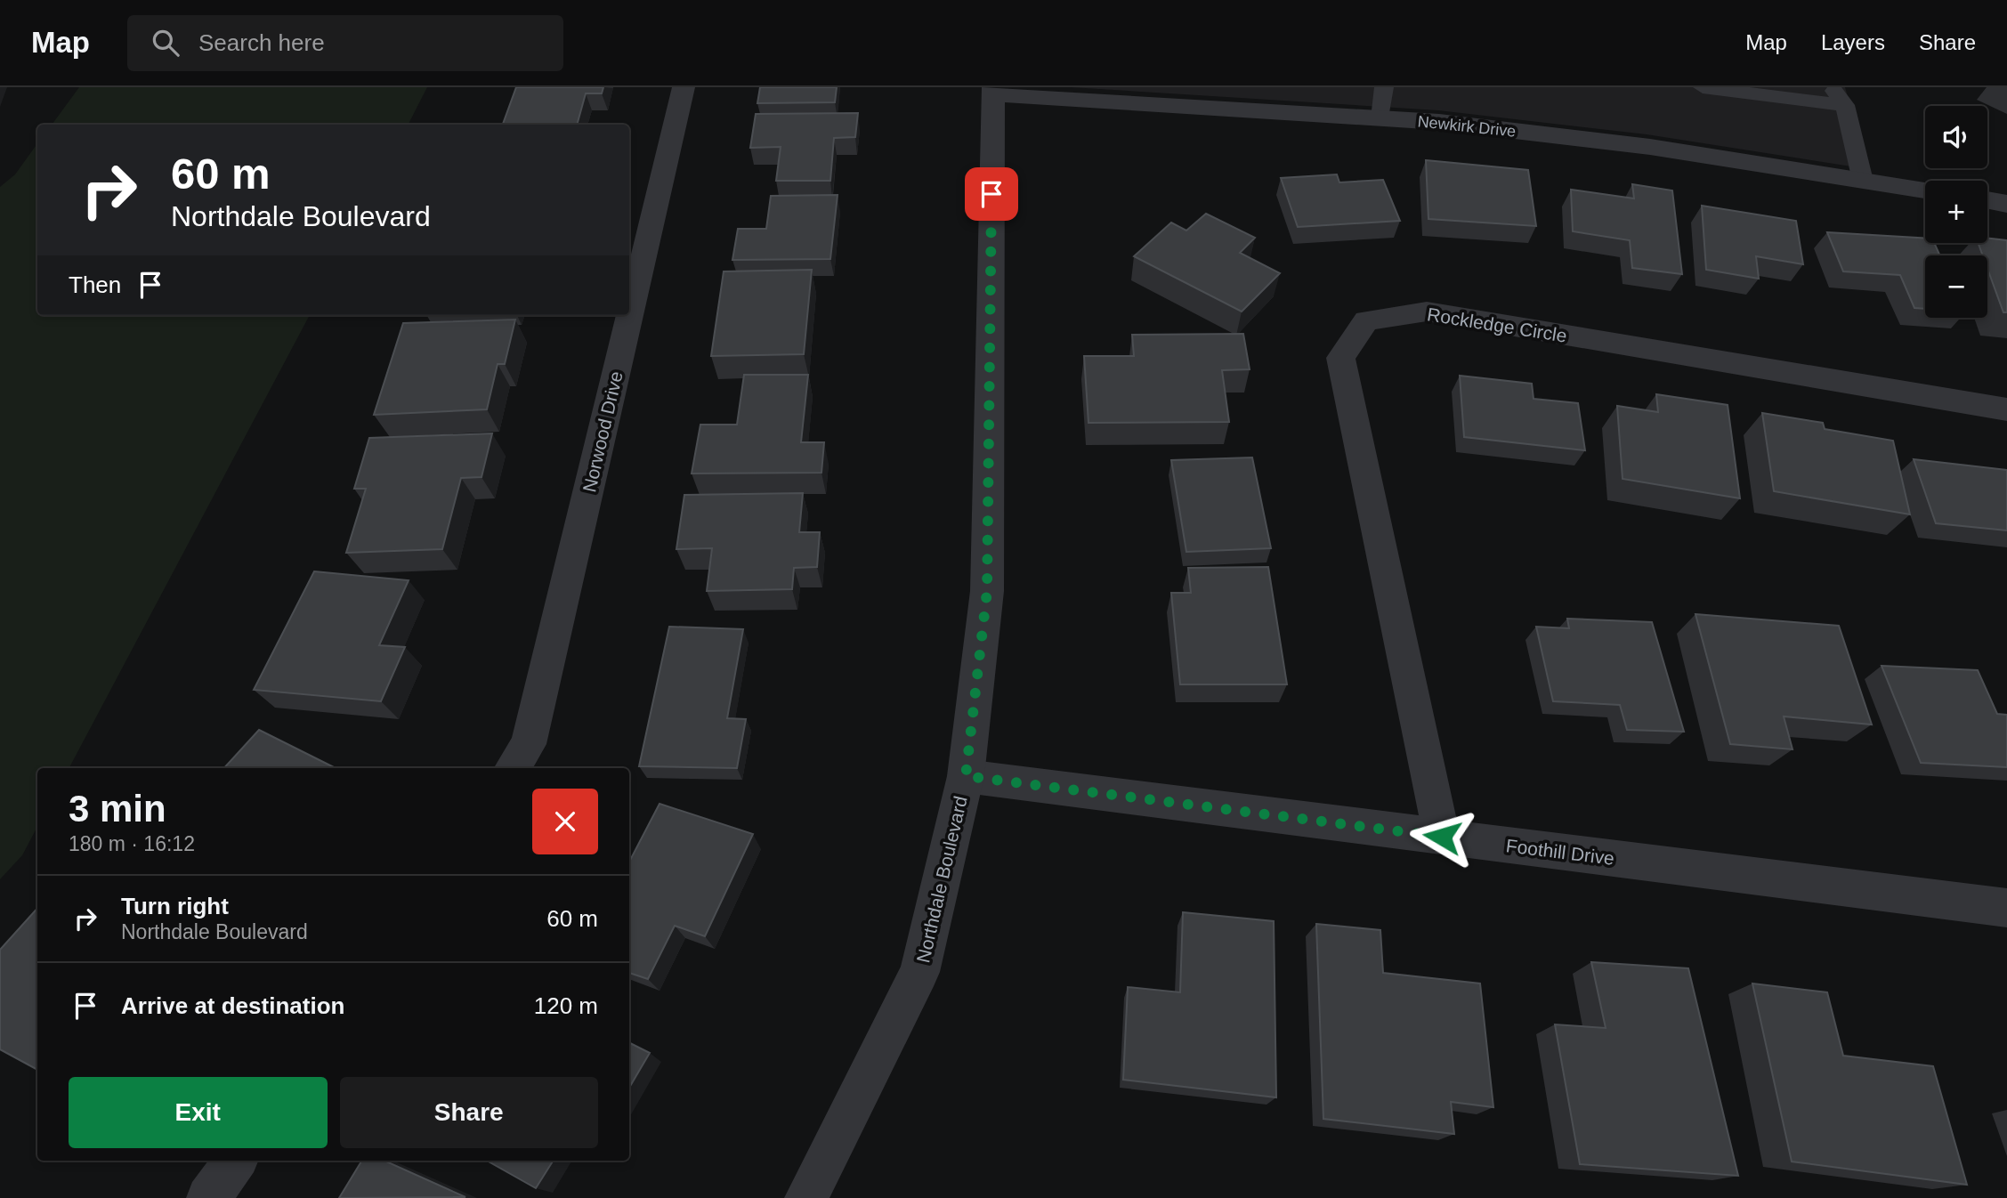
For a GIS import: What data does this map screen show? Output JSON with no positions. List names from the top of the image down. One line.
{"streets":{"street":["Newkirk Drive","Rockledge Circle","Norwood Drive","Foothill Drive","Northdale Boulevard"]},"crossings":[["Newkirk Drive","Northdale Boulevard"],["Rockledge Circle","Foothill Drive"],["Foothill Drive","Northdale Boulevard"]],"page":{"header":"Map","search":"Search here","nav":["Map","Layers","Share"],"map_buttons":["+","−"],"turn":["60 m","Northdale Boulevard"],"then":"Then","heading":["3 min","180 m · 16:12"],"list":[{"name":"Turn right","note":"Northdale Boulevard","value":"60 m"},{"name":"Arrive at destination","value":"120 m"}],"buttons":["Exit","Share"]}}
